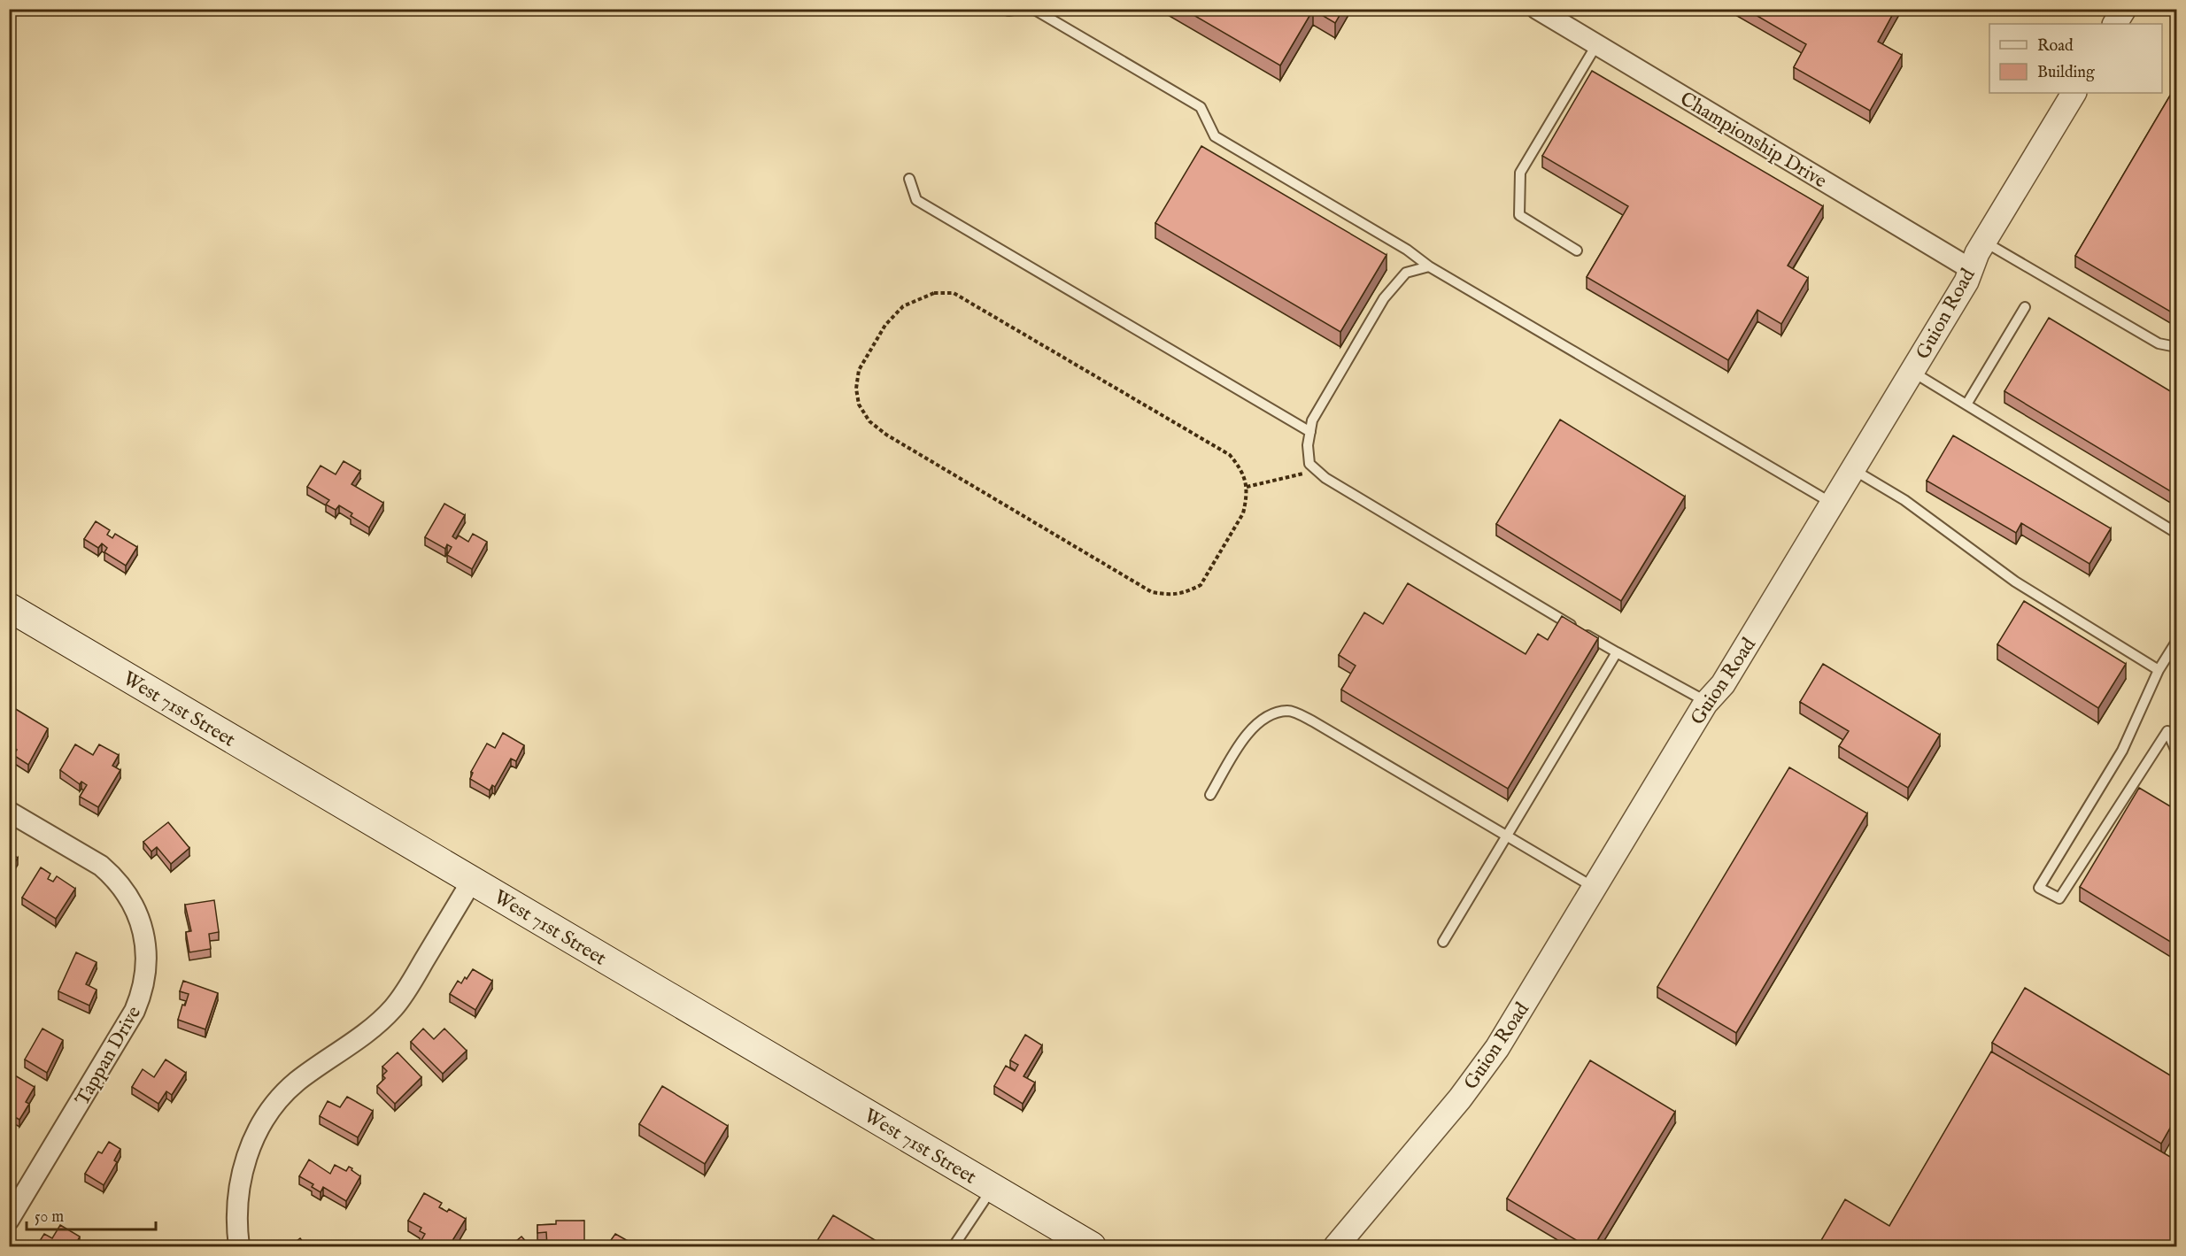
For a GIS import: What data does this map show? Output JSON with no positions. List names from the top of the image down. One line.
{"streets":{"main road":["West 71st Street"],"street":["Championship Drive","Guion Road","Tappan Drive"]},"crossings":[["Championship Drive","Guion Road"]],"legend":["Road","Building"],"scale_bar":"50 m"}
